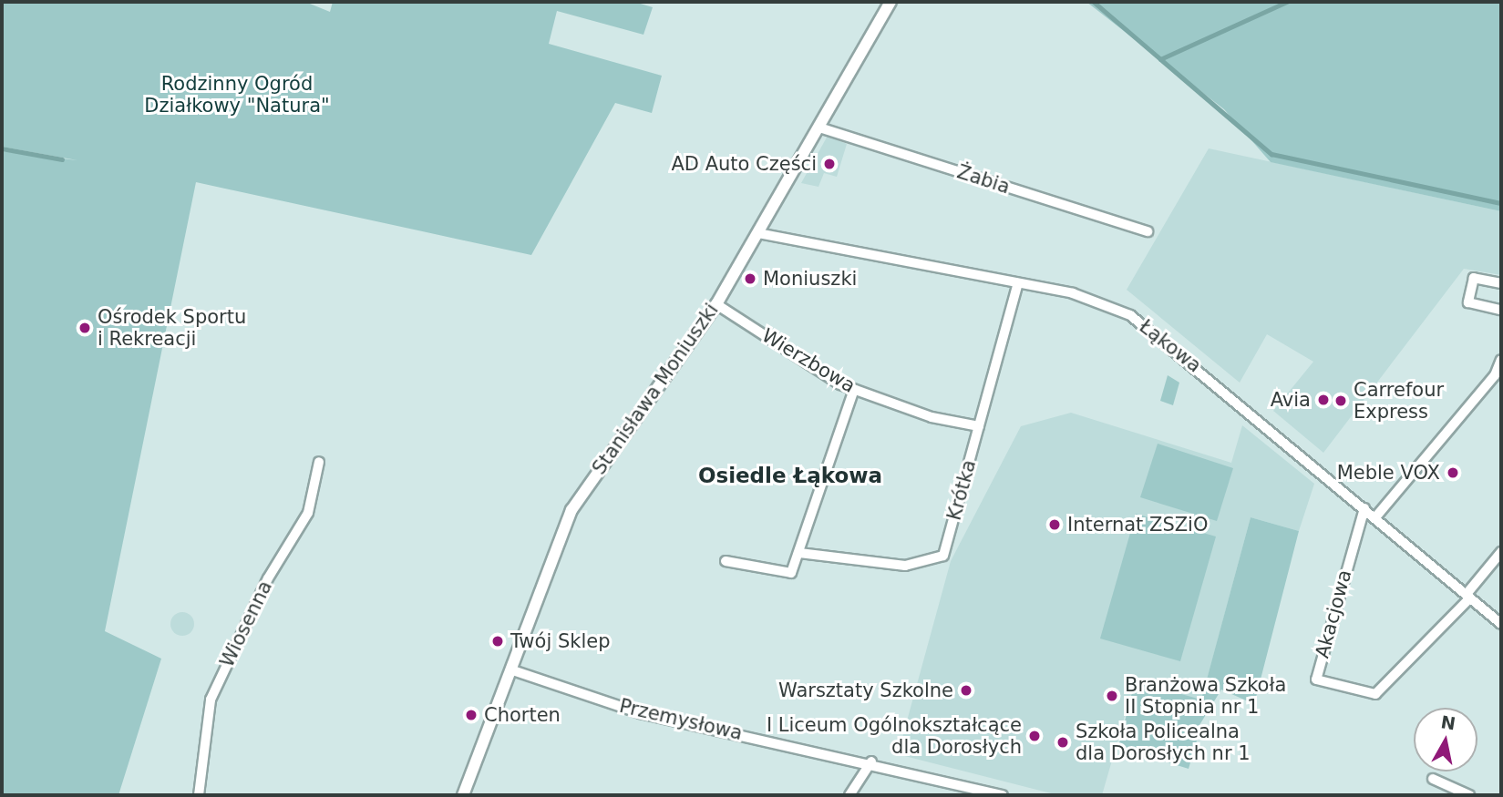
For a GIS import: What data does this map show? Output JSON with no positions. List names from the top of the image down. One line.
{"streets":{"street":["Żabia","Łąkowa","Wierzbowa","Stanisława Moniuszki","Krótka","Akacjowa","Wiosenna","Przemysłowa"]},"crossings":[["Żabia","Stanisława Moniuszki"],["Łąkowa","Stanisława Moniuszki"],["Łąkowa","Krótka"],["Łąkowa","Akacjowa"],["Wierzbowa","Stanisława Moniuszki"],["Wierzbowa","Krótka"],["Stanisława Moniuszki","Przemysłowa"]],"districts":["Osiedle Łąkowa"],"parks":["Rodzinny Ogród Działkowy \"Natura\""],"places":["AD Auto Części","Moniuszki","Ośrodek Sportu i Rekreacji","Avia","Carrefour Express","Meble VOX","Internat ZSZiO","Twój Sklep","Warsztaty Szkolne","Branżowa Szkoła II Stopnia nr 1","Chorten","I Liceum Ogólnokształcące dla Dorosłych","Szkoła Policealna dla Dorosłych nr 1"],"north":"top"}
